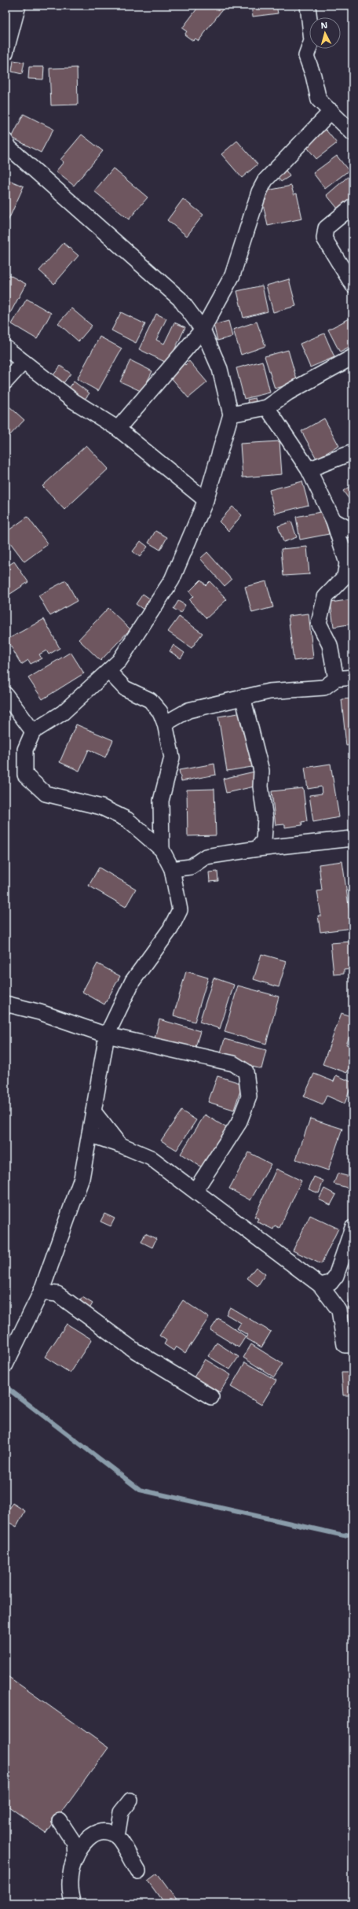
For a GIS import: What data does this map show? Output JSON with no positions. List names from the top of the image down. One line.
{"north":"top"}
